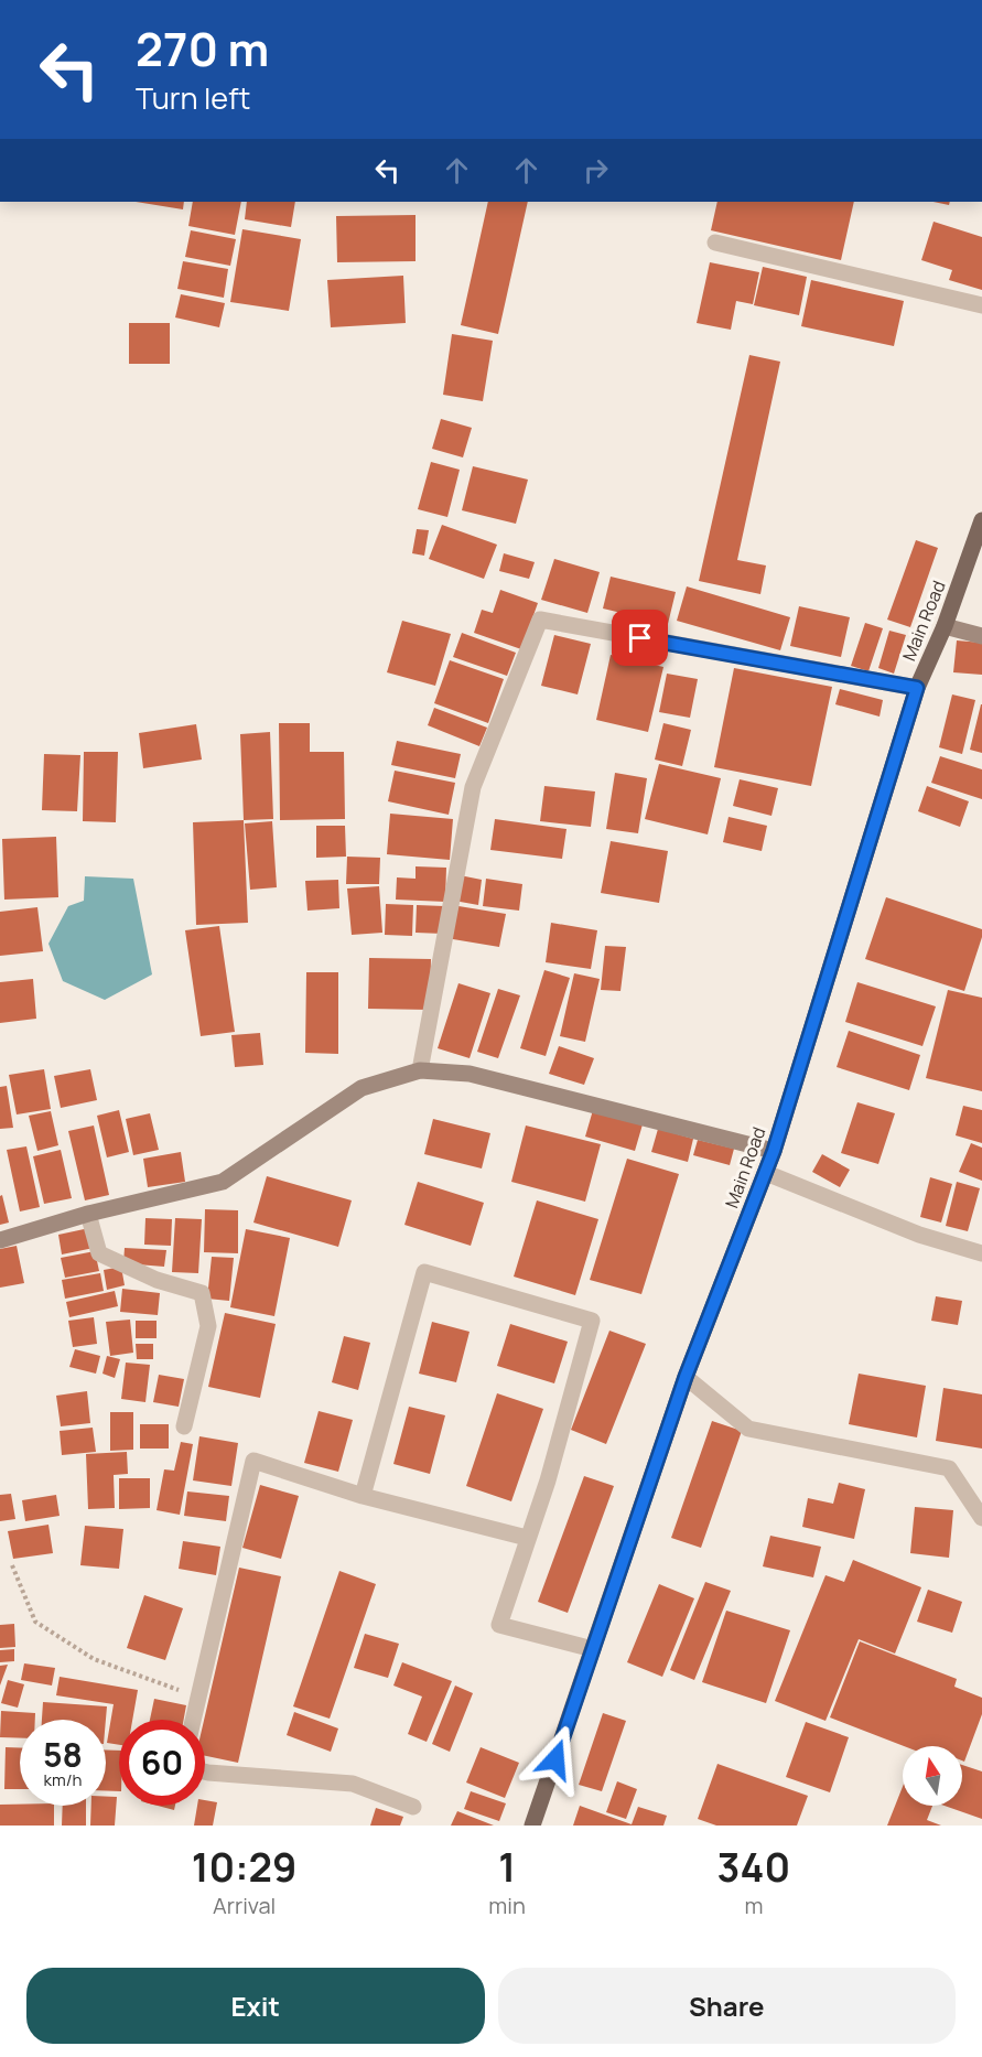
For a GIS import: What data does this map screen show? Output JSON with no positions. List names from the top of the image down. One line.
{"streets":{"main road":["Main Road"]},"north":"top","page":{"turn":["270 m","Turn left"],"speed":"58 km/h","limit":"60","eta":["10:29","Arrival","1","min","340","m"],"buttons":["Exit","Share"]}}
